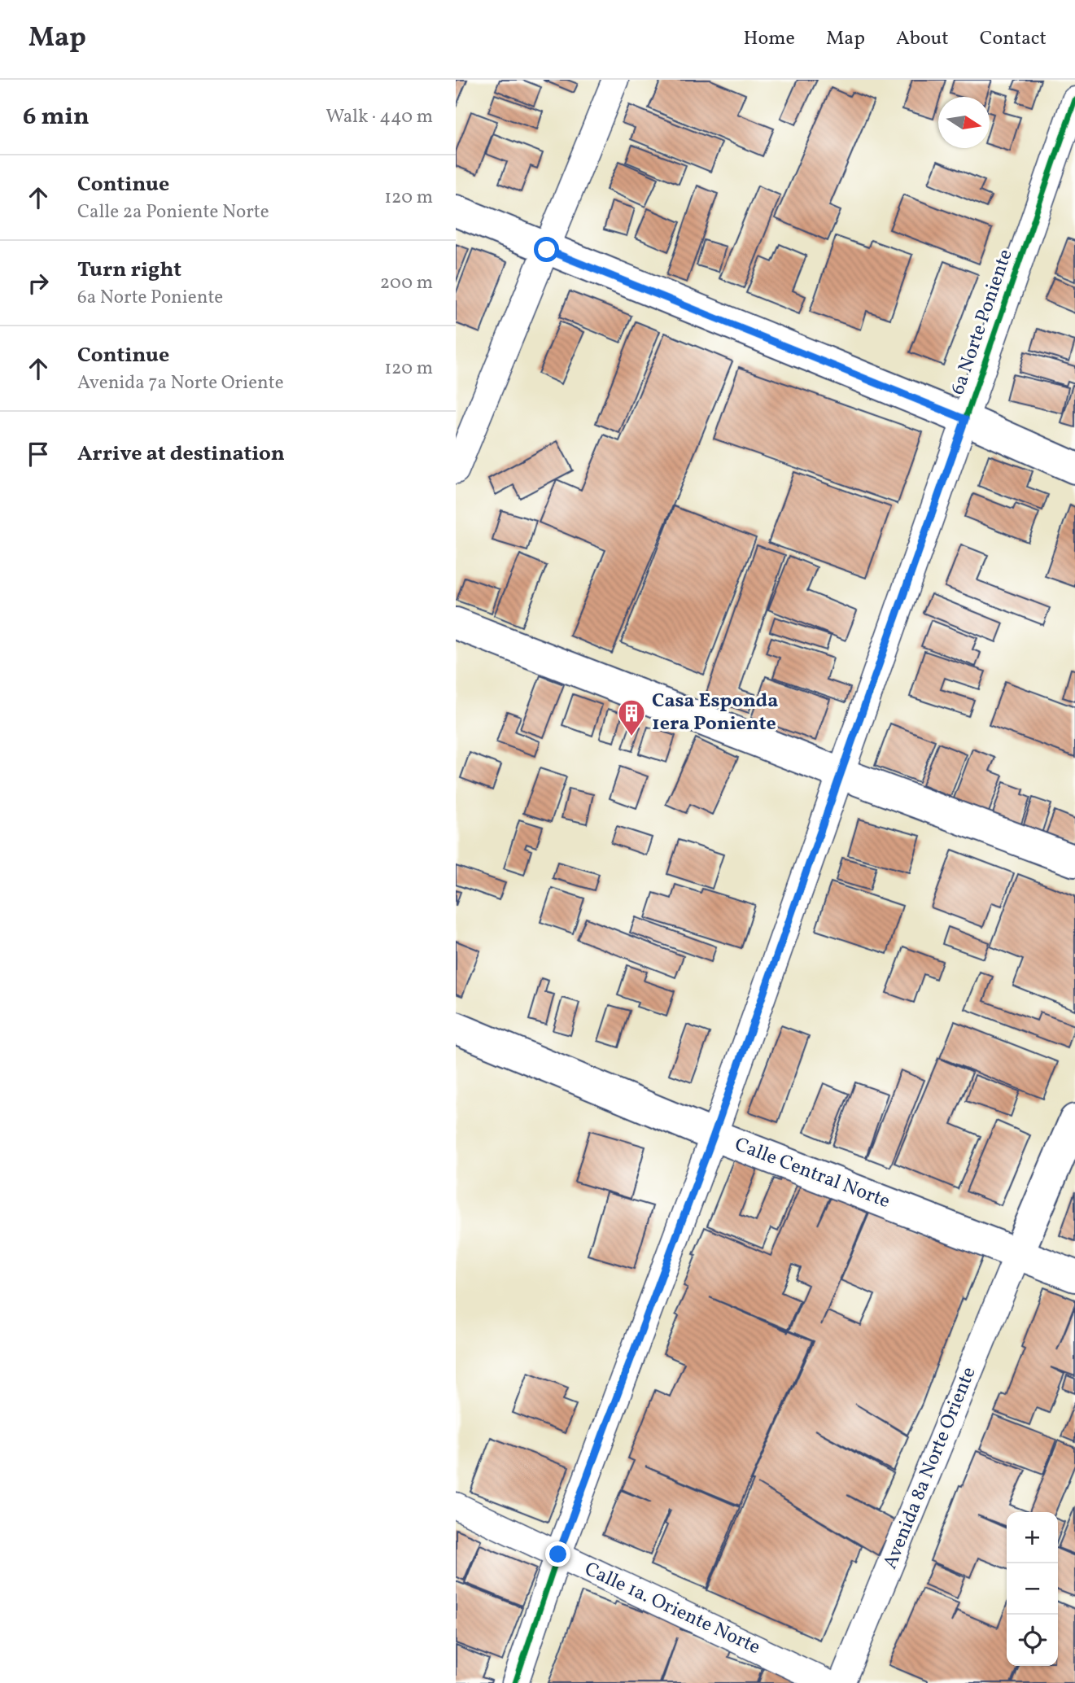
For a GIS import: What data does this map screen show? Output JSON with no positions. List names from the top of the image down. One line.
{"streets":{"main road":["Calle Central Norte"],"street":["6a Norte Poniente","Avenida 8a Norte Oriente","Calle 1a. Oriente Norte"]},"crossings":[["6a Norte Poniente","Calle Central Norte"],["6a Norte Poniente","Calle 1a. Oriente Norte"],["Calle Central Norte","Avenida 8a Norte Oriente"]],"places":{"building":["Casa Esponda 1era Poniente"]},"north":"right","page":{"header":"Map","nav":["Home","Map","About","Contact"],"heading":["6 min","Walk · 440 m"],"list":[["Continue","Calle 2a Poniente Norte","120 m"],["Turn right","6a Norte Poniente","200 m"],["Continue","Avenida 7a Norte Oriente","120 m"],"Arrive at destination"],"map_buttons":["+","−"]}}
